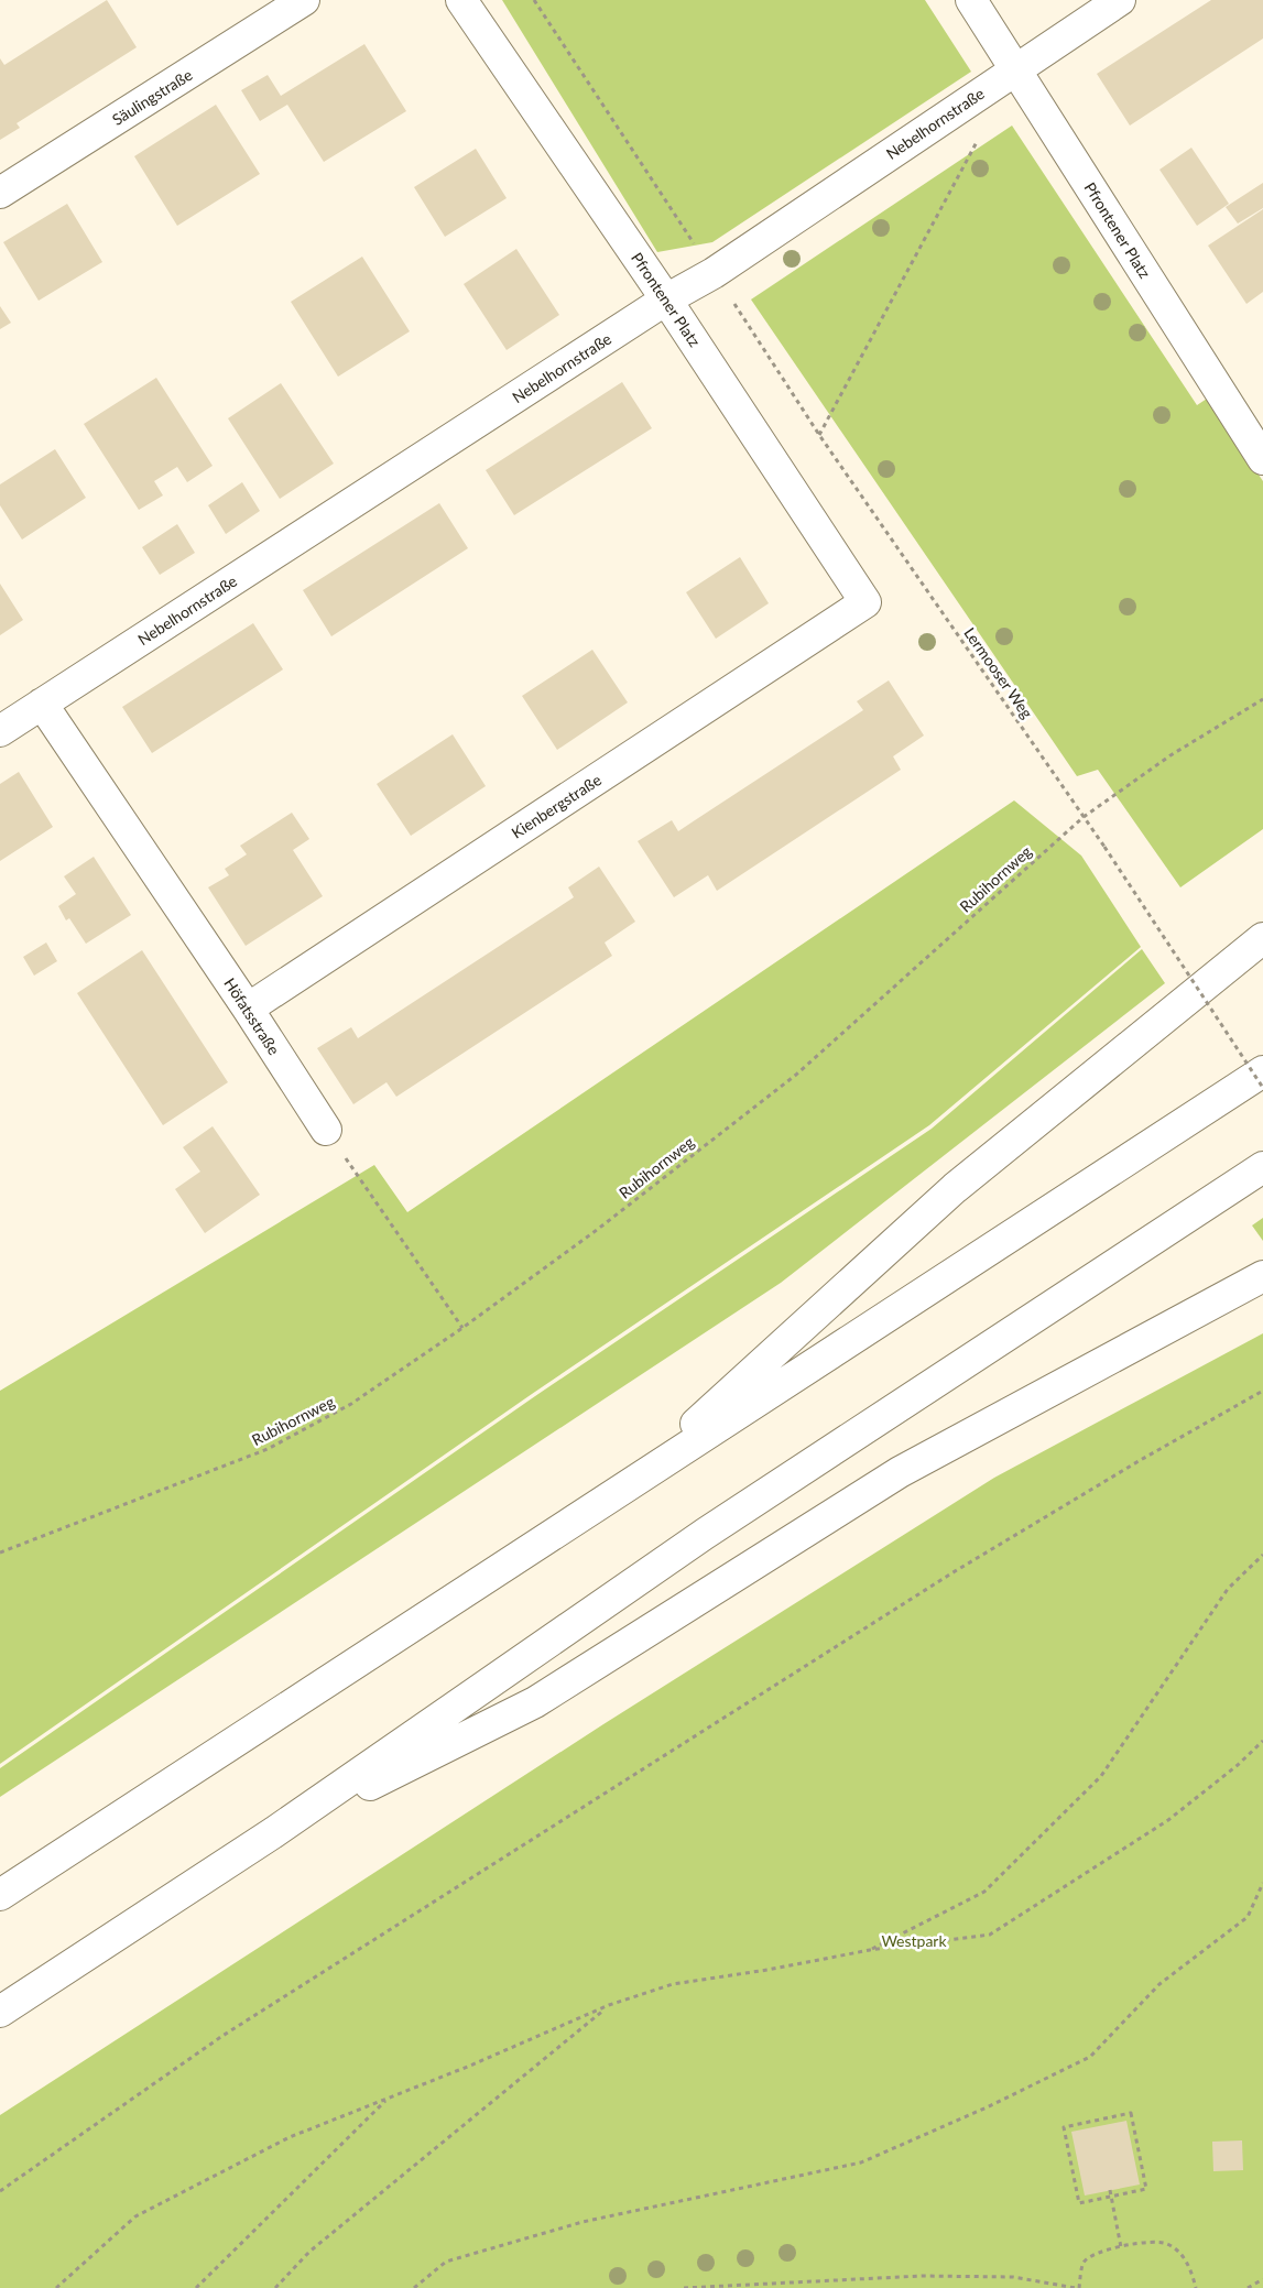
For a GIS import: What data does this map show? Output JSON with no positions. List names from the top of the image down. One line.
{"streets":{"main road":["Säulingstraße","Nebelhornstraße","Pfrontener Platz","Kienbergstraße","Höfatsstraße"],"path":["Lermooser Weg","Rubihornweg"]},"crossings":[["Nebelhornstraße","Pfrontener Platz"],["Nebelhornstraße","Lermooser Weg"],["Nebelhornstraße","Höfatsstraße"],["Pfrontener Platz","Kienbergstraße"],["Lermooser Weg","Rubihornweg"],["Kienbergstraße","Höfatsstraße"]],"parks":["Westpark"]}
